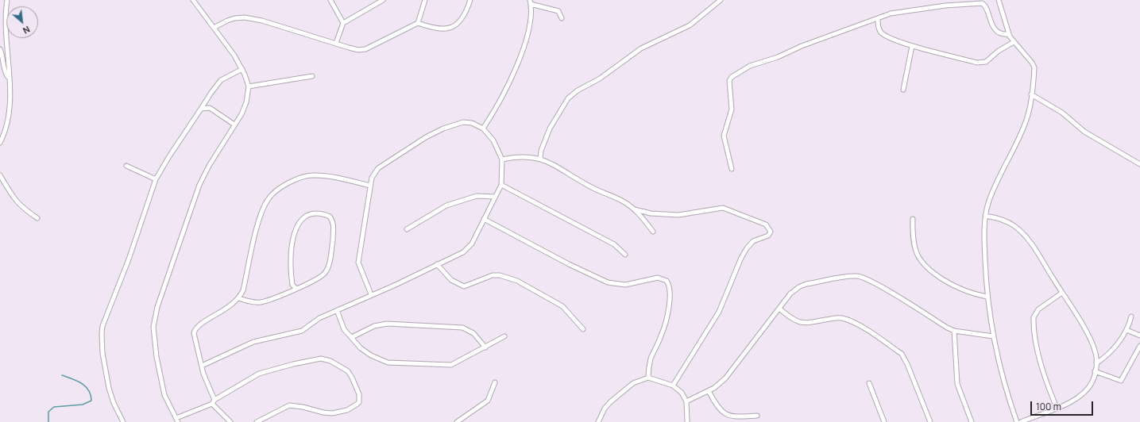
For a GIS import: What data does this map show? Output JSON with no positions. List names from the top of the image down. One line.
{"scale_bar":"100 m","north":"bottom right"}
